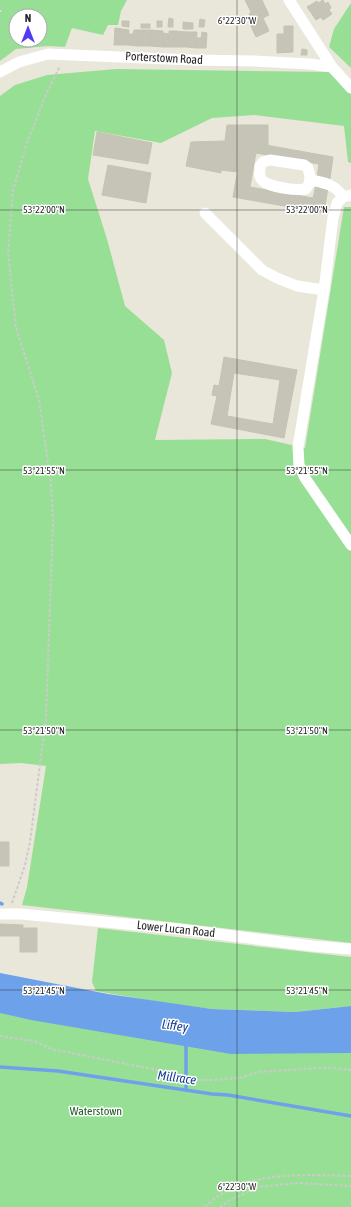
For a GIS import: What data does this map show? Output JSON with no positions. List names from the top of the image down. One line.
{"streets":{"street":["Porterstown Road","Lower Lucan Road"]},"water":["Liffey","Millrace"],"parks":["Waterstown"],"north":"top","coordinates":["6°22'30\"W","53°22'00\"N","53°21'55\"N","53°21'50\"N","53°21'45\"N"]}
